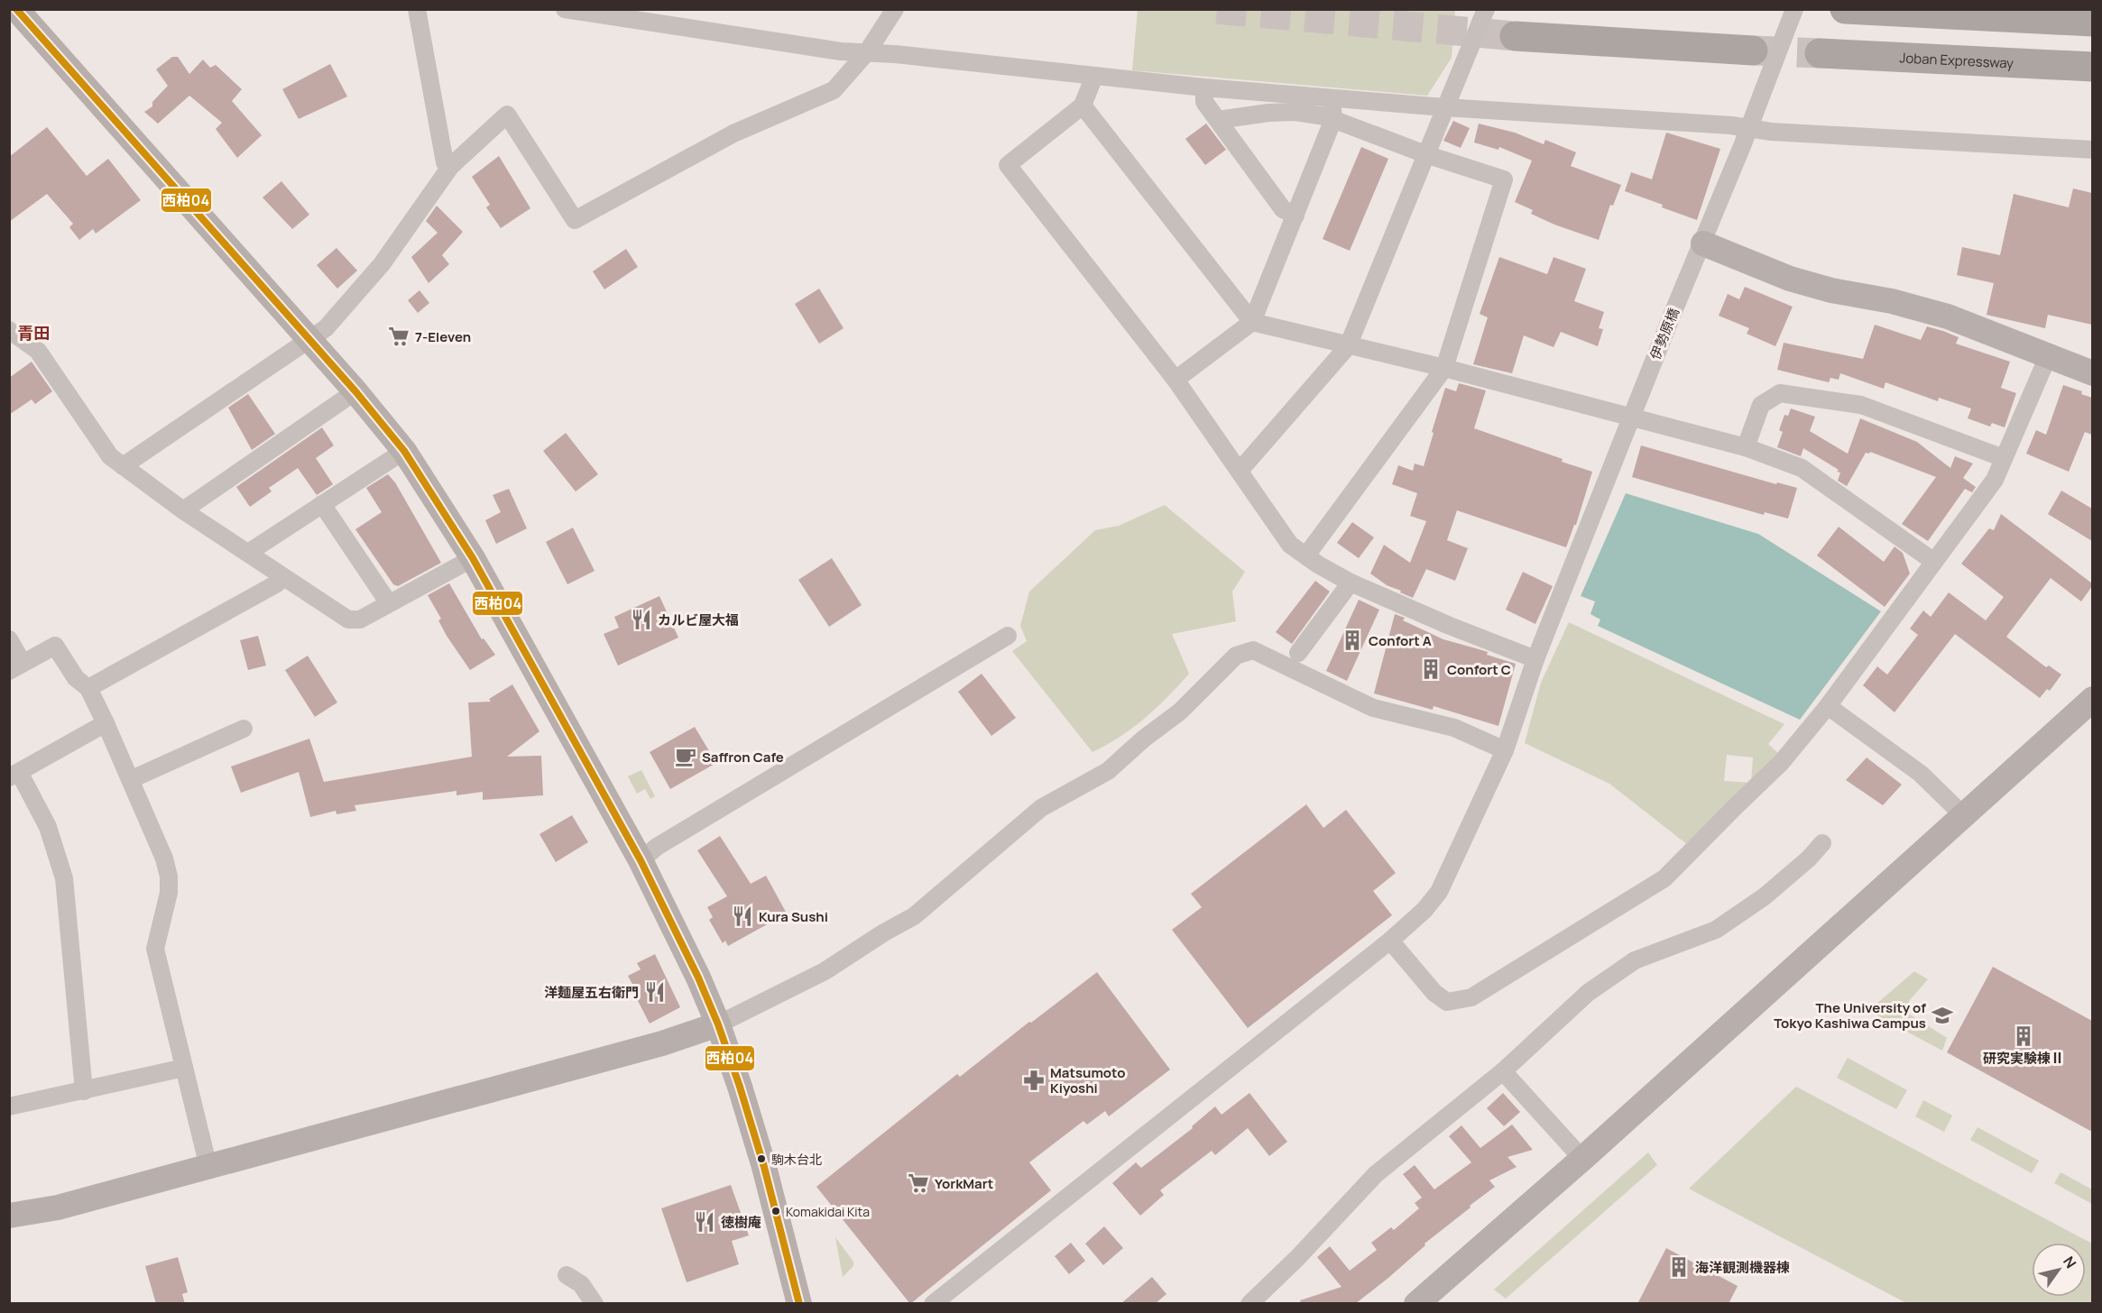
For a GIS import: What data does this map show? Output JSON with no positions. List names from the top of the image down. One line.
{"streets":{"highway":["Joban Expressway"],"street":["伊勢原橋"]},"districts":["青田"],"places":{"supermarket":["7-Eleven","YorkMart"],"restaurant":["カルビ屋大福","Kura Sushi","洋麺屋五右衛門","徳樹庵"],"building":["Confort A","Confort C","研究実験棟Ⅱ","海洋観測機器棟"],"cafe":["Saffron Cafe"],"school or university":["The University of Tokyo Kashiwa Campus"],"pharmacy":["Matsumoto Kiyoshi"],"other":["駒木台北","Komakidai Kita"]},"lines":["transit line 西柏04"],"north":"top right"}
